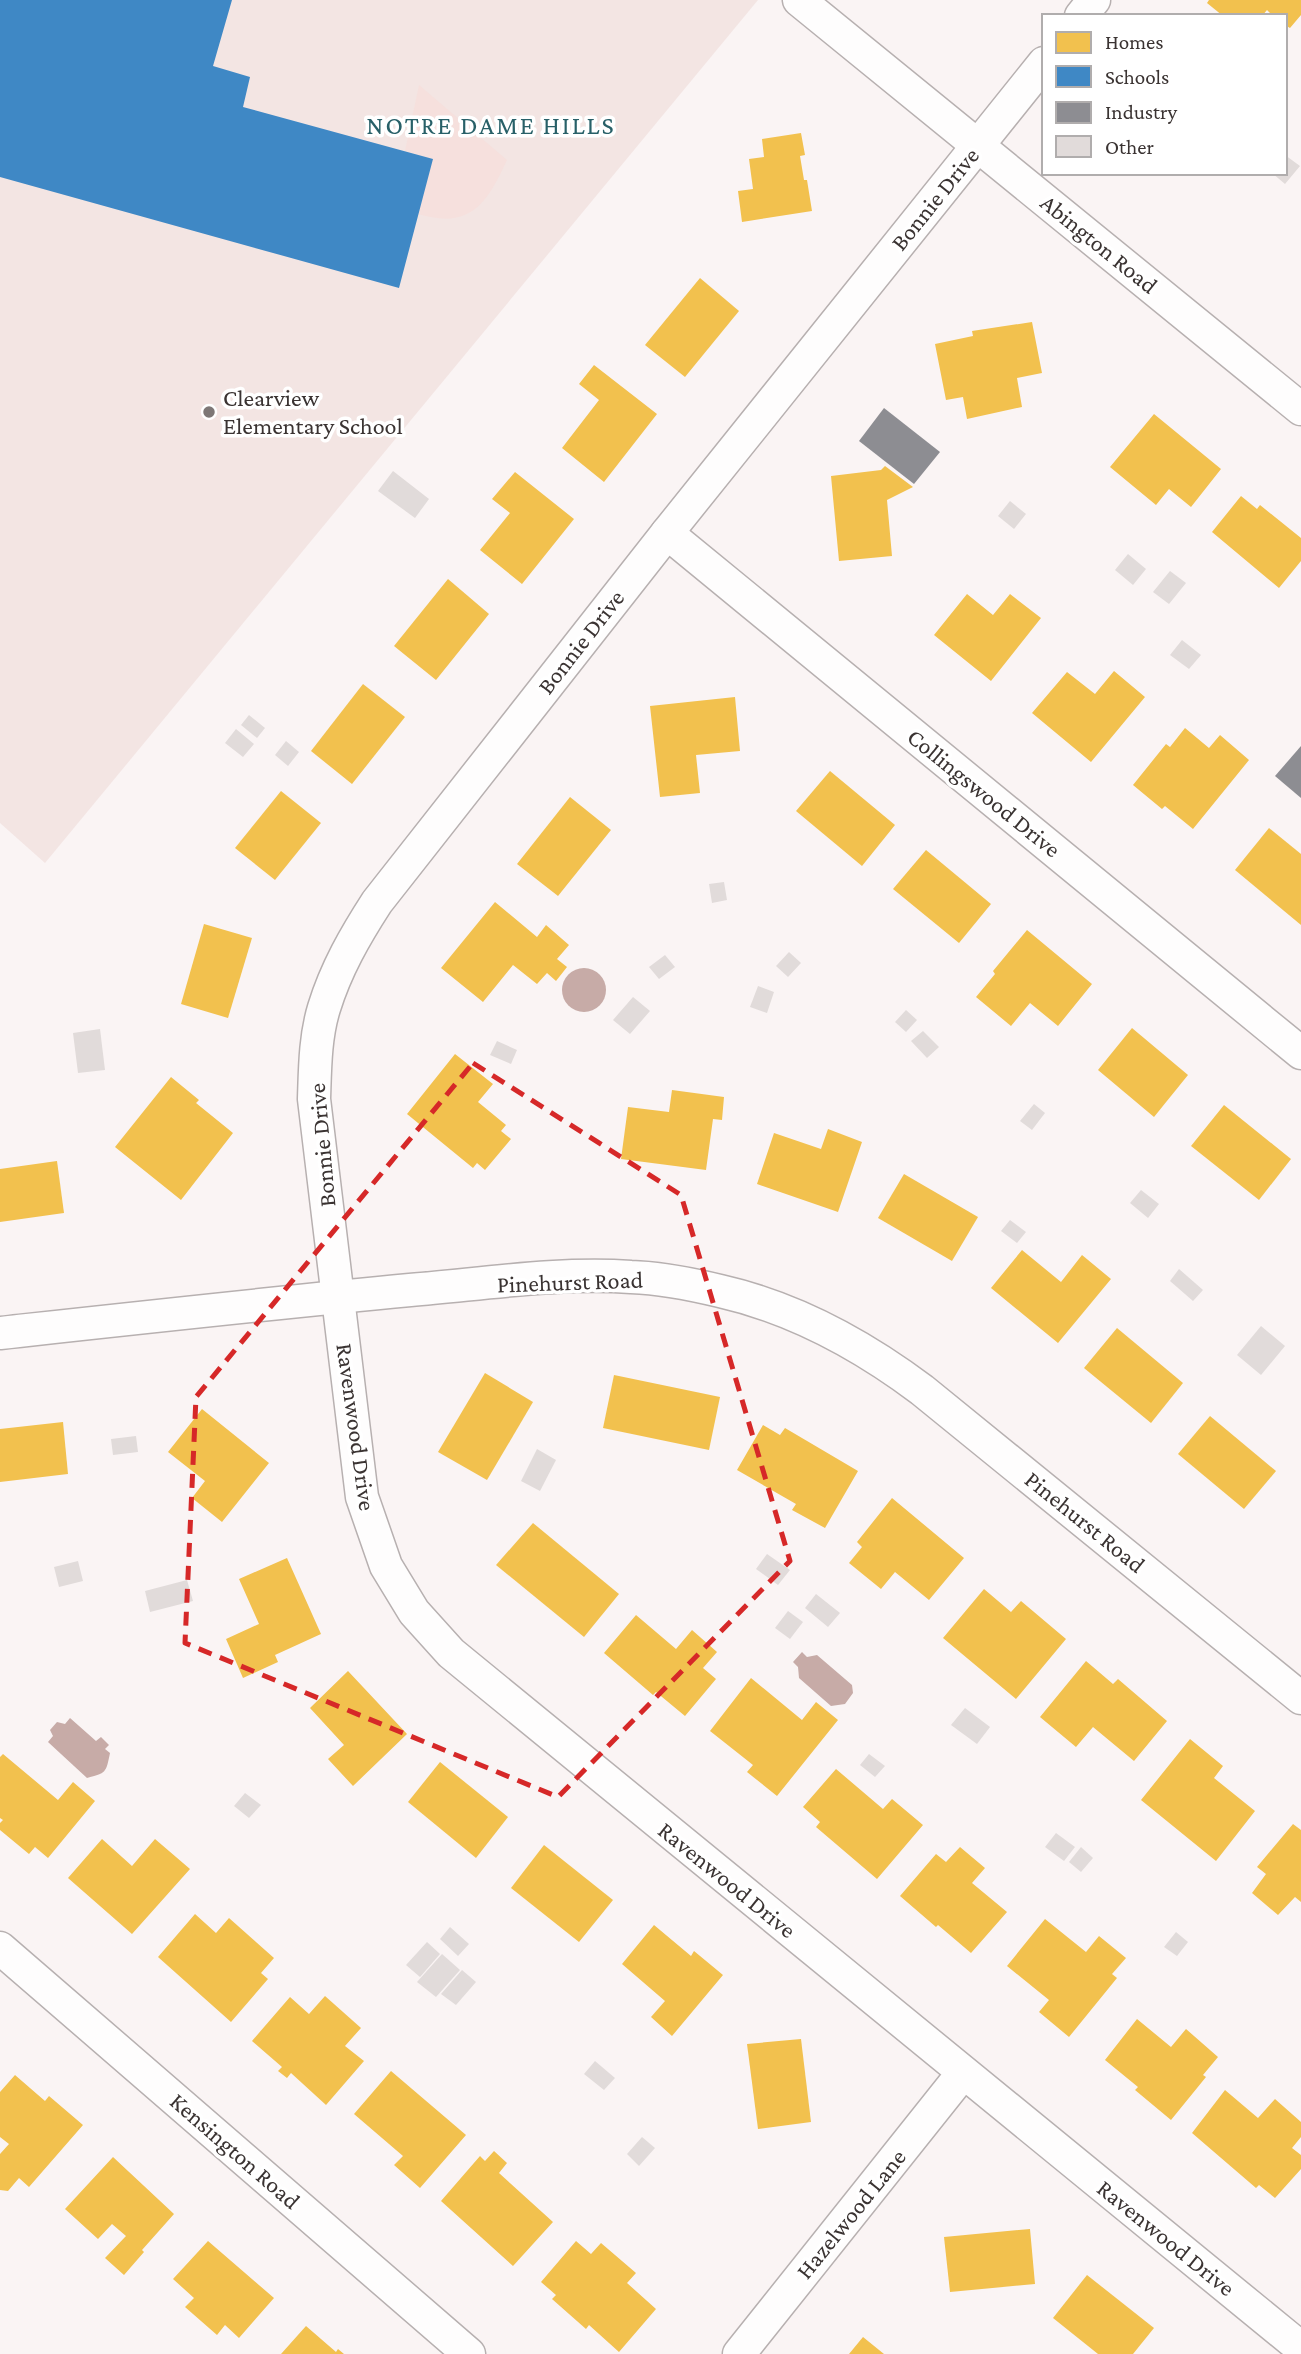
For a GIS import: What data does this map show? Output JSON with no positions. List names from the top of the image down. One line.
{"streets":{"street":["Bonnie Drive","Abington Road","Collingswood Drive","Pinehurst Road","Ravenwood Drive","Kensington Road","Hazelwood Lane"]},"crossings":[["Bonnie Drive","Abington Road"],["Bonnie Drive","Collingswood Drive"],["Bonnie Drive","Pinehurst Road"],["Bonnie Drive","Ravenwood Drive"],["Pinehurst Road","Ravenwood Drive"],["Ravenwood Drive","Hazelwood Lane"]],"districts":["NOTRE DAME HILLS"],"places":["Clearview Elementary School"],"legend":["Homes","Schools","Industry","Other"]}
